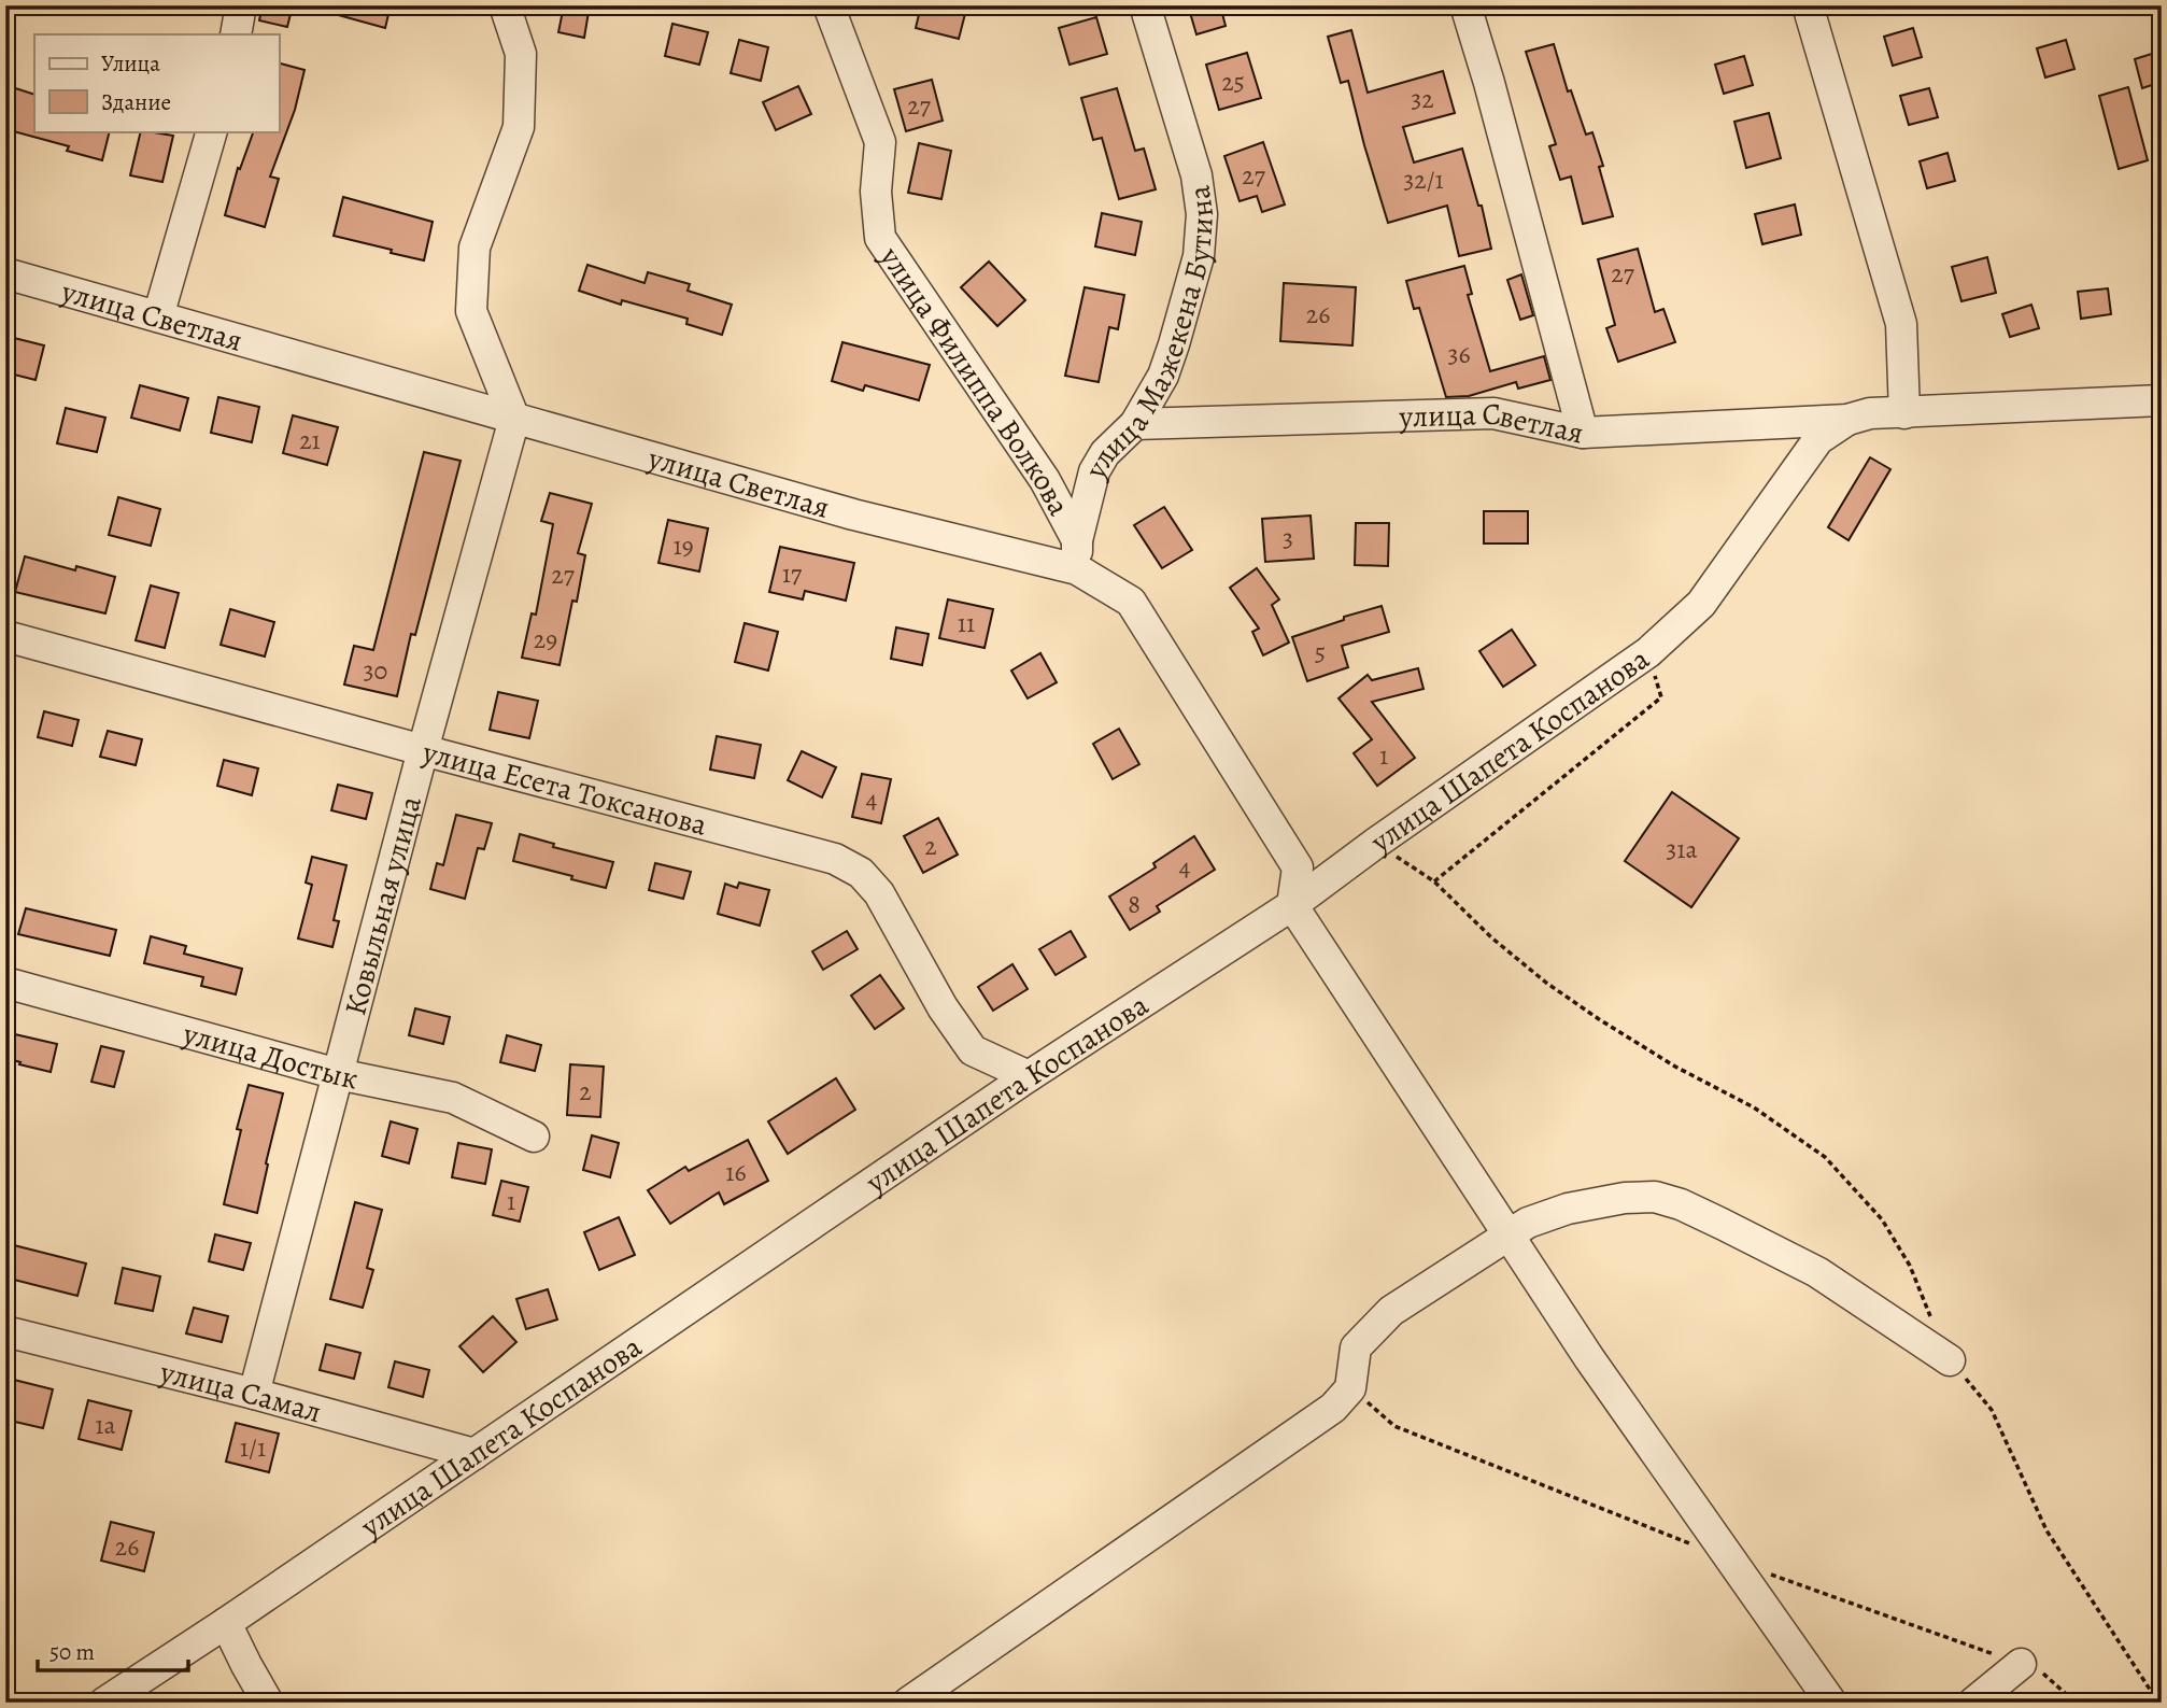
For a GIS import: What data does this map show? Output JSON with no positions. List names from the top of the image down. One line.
{"streets":{"street":["улица Светлая","улица Мажекена Бутина","улица Филиппа Волкова","улица Шапета Коспанова","улица Есета Токсанова","Ковыльная улица","улица Достык","улица Самал"]},"crossings":[["улица Светлая","улица Мажекена Бутина"],["улица Светлая","улица Филиппа Волкова"],["улица Светлая","улица Шапета Коспанова"],["улица Светлая","Ковыльная улица"],["улица Мажекена Бутина","улица Филиппа Волкова"],["улица Шапета Коспанова","улица Есета Токсанова"],["улица Шапета Коспанова","улица Самал"],["улица Есета Токсанова","Ковыльная улица"],["Ковыльная улица","улица Достык"],["Ковыльная улица","улица Самал"]],"house_numbers":["25","32","27","27","32/1","27","26","36","21","3","19","17","27","11","29","5","30","1","4","2","31а","4","8","2","16","1","1а","1/1","26"],"legend":["Улица","Здание"],"scale_bar":"50 m"}
